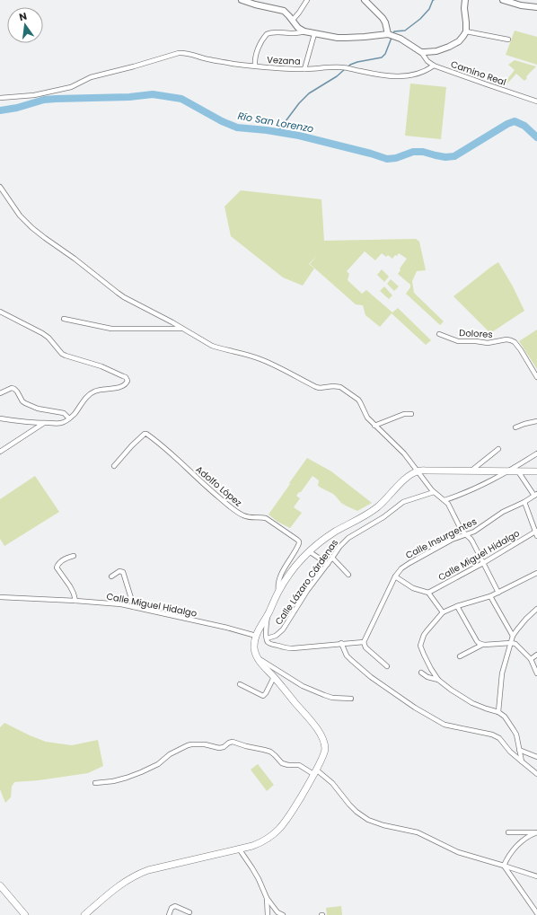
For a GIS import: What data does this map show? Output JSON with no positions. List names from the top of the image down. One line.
{"streets":{"street":["Vezana","Camino Real","Dolores","Adolfo López","Calle Insurgentes","Calle Miguel Hidalgo","Calle Lázaro Cárdenas"]},"crossings":[["Vezana","Camino Real"]],"water":["Río San Lorenzo"],"north":"top"}
